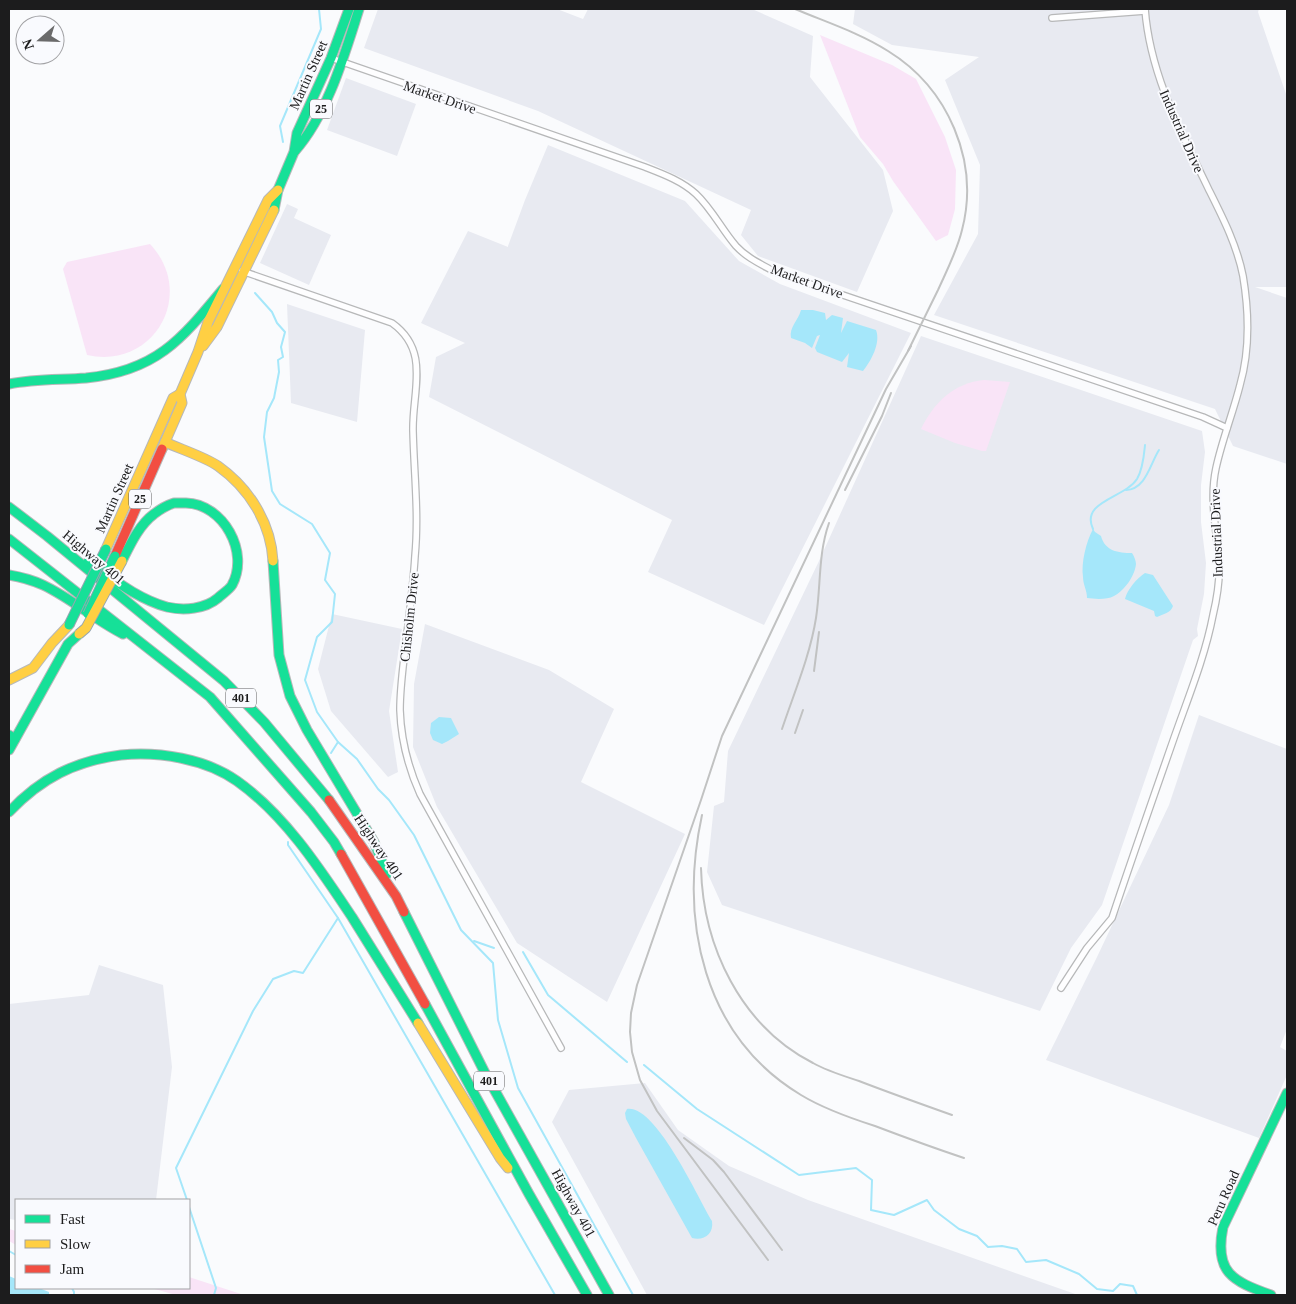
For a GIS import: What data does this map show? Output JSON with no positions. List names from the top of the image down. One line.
{"streets":{"main road":["Martin Street","25","Highway 401","401","Peru Road"],"street":["Market Drive","Industrial Drive","Chisholm Drive"]},"crossings":[["Martin Street","Market Drive"],["Martin Street","25"],["Martin Street","Chisholm Drive"],["Market Drive","Industrial Drive"]],"legend":["Fast","Slow","Jam"],"north":"left"}
